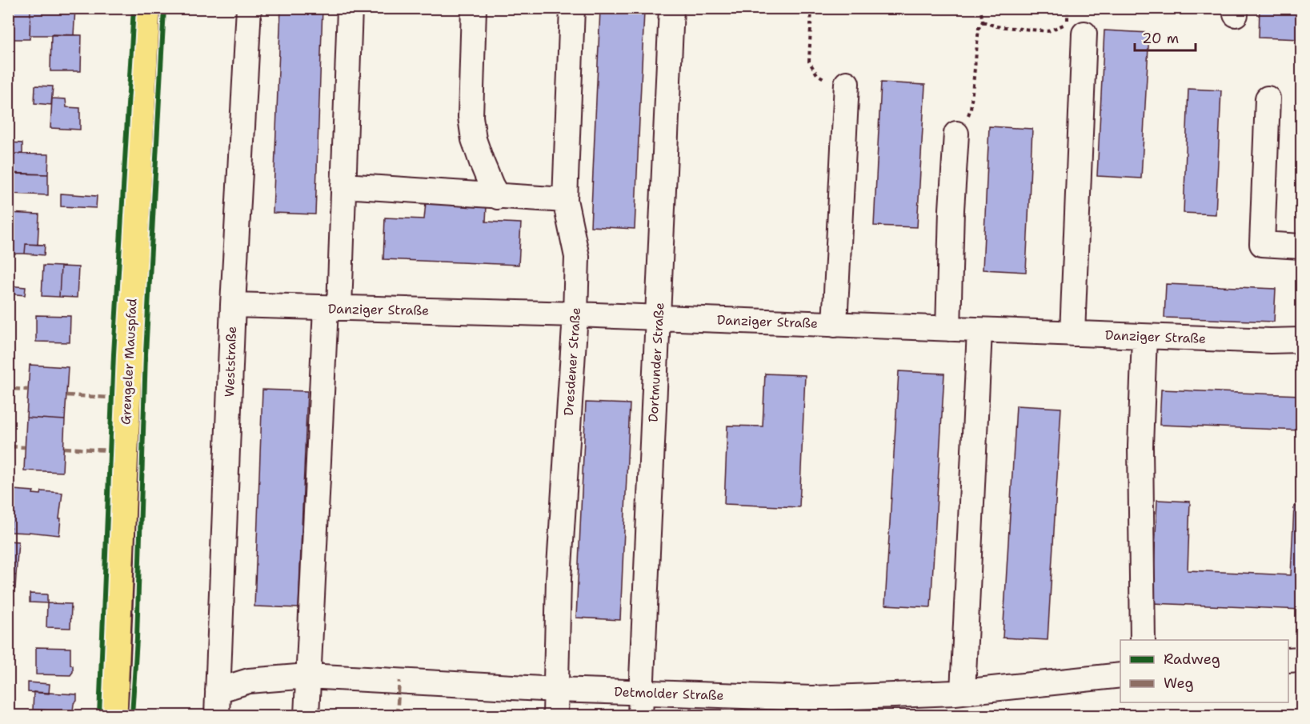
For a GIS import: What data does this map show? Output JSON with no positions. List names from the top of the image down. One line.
{"streets":{"main road":["Grengeler Mauspfad"],"lane":["Danziger Straße","Weststraße","Dresdener Straße","Dortmunder Straße","Detmolder Straße"]},"crossings":[["Danziger Straße","Weststraße"],["Danziger Straße","Dresdener Straße"],["Danziger Straße","Dortmunder Straße"],["Weststraße","Detmolder Straße"],["Dresdener Straße","Detmolder Straße"],["Dortmunder Straße","Detmolder Straße"]],"legend":["Radweg","Weg"],"scale_bar":"20 m"}
